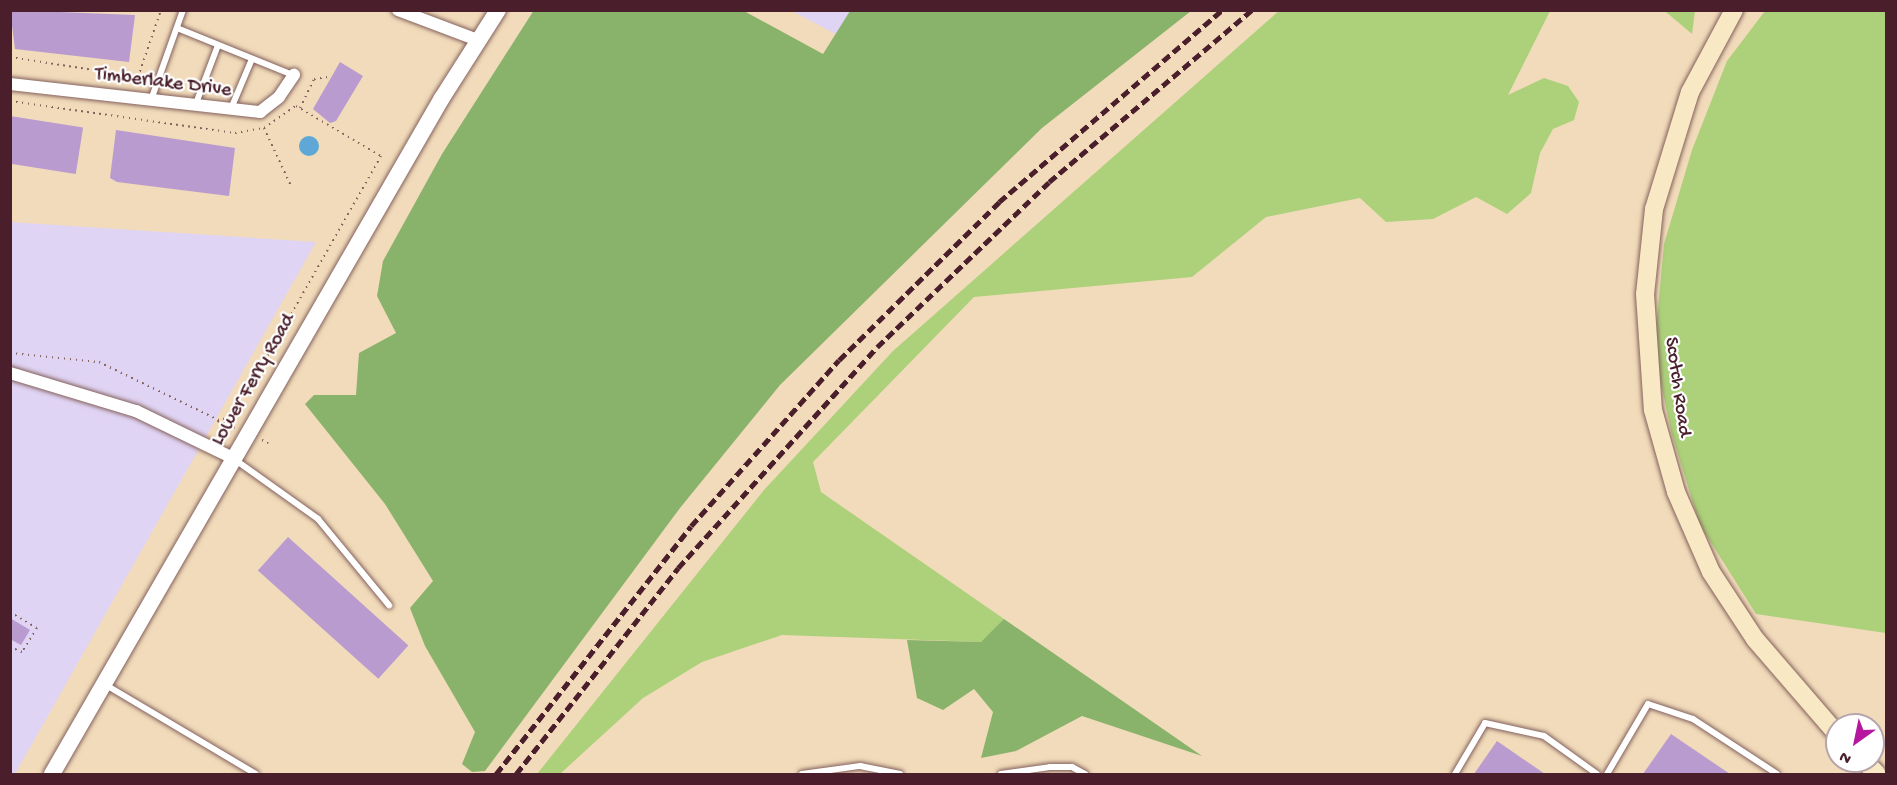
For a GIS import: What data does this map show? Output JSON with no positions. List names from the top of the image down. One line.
{"streets":{"main road":["Scotch Road"],"street":["Timberlake Drive","Lower Ferry Road"]},"north":"bottom left"}
